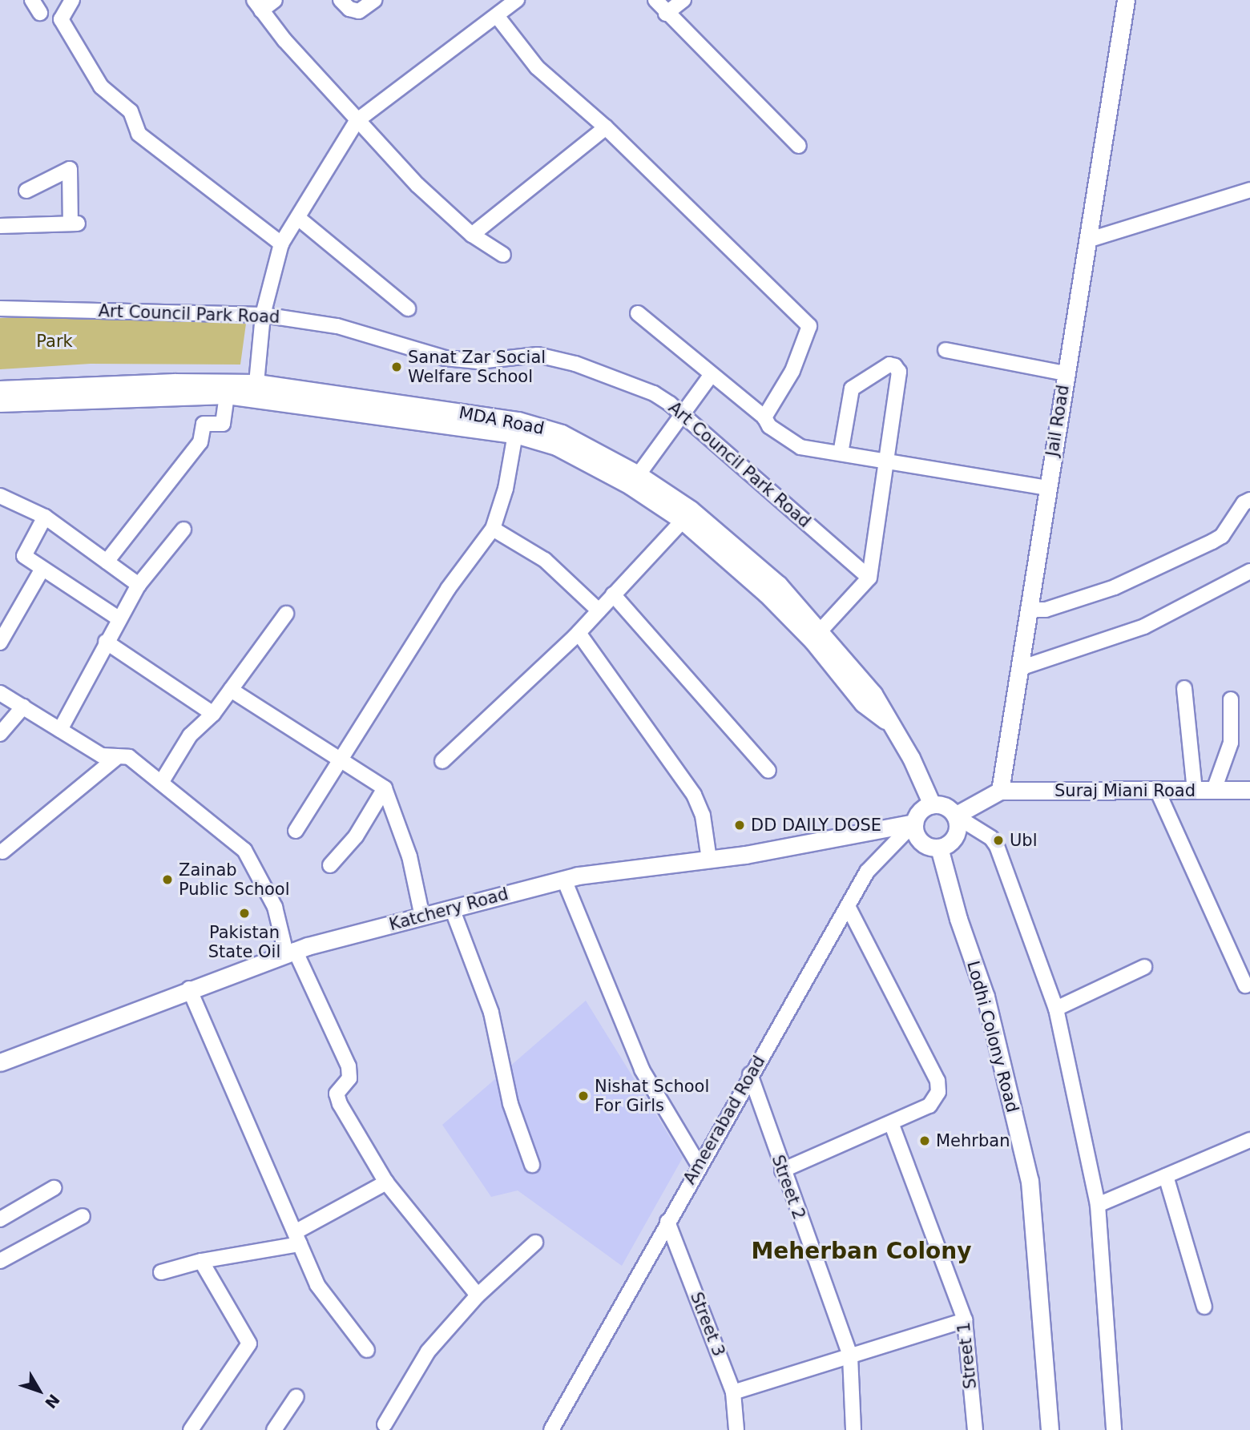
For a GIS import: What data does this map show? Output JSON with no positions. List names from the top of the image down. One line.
{"streets":{"main road":["MDA Road","Jail Road","Suraj Miani Road","Katchery Road","Lodhi Colony Road"],"street":["Art Council Park Road","Ameerabad Road","Street 2","Street 3","Street 1"]},"crossings":[["MDA Road","Katchery Road"],["MDA Road","Lodhi Colony Road"],["MDA Road","Ameerabad Road"],["Jail Road","Suraj Miani Road"],["Katchery Road","Lodhi Colony Road"],["Katchery Road","Ameerabad Road"],["Lodhi Colony Road","Ameerabad Road"],["Ameerabad Road","Street 2"],["Ameerabad Road","Street 3"]],"districts":["Meherban Colony"],"parks":["Park"],"places":["Sanat Zar Social Welfare School","DD DAILY DOSE","Ubl","Zainab Public School","Pakistan State Oil","Nishat School For Girls","Mehrban"],"north":"bottom right"}
